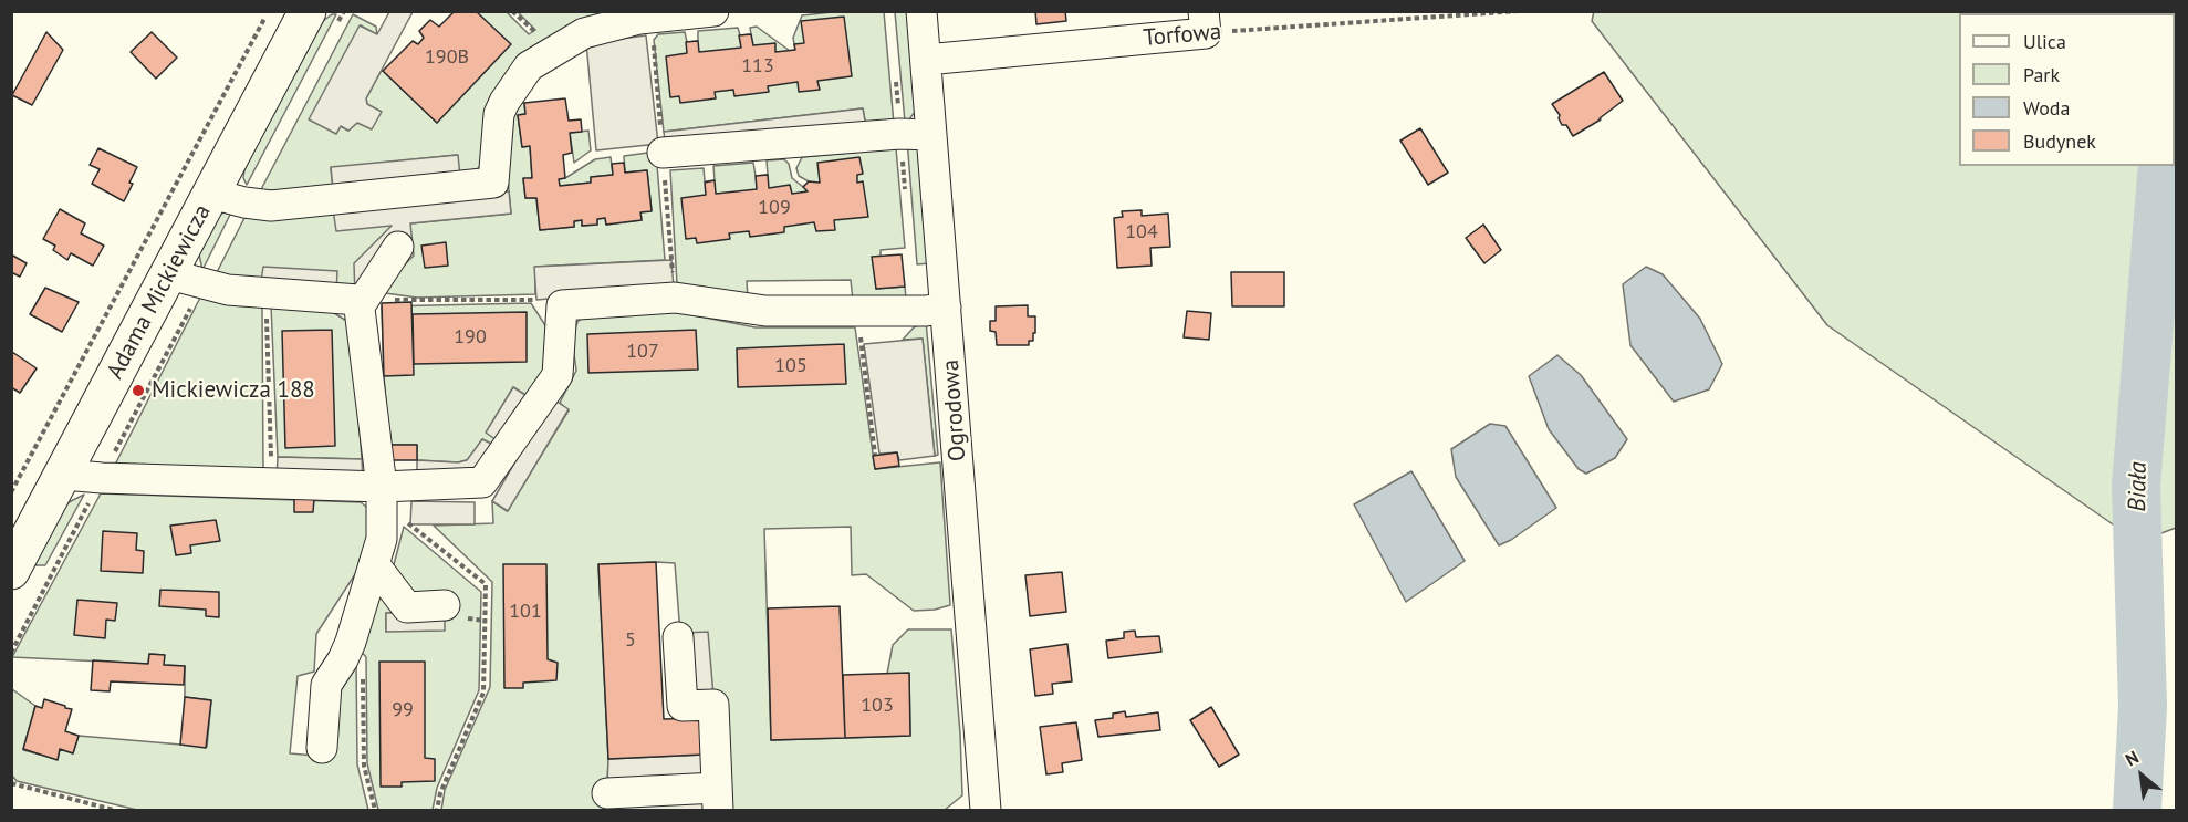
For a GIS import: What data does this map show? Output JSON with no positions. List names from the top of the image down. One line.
{"streets":{"main road":["Adama Mickiewicza"],"street":["Torfowa","Ogrodowa"]},"crossings":[["Torfowa","Ogrodowa"]],"water":["Biała"],"places":["Mickiewicza 188"],"house_numbers":["190B","113","109","104","190","107","105","101","5","103","99"],"legend":["Ulica","Park","Woda","Budynek"],"north":"top left"}
